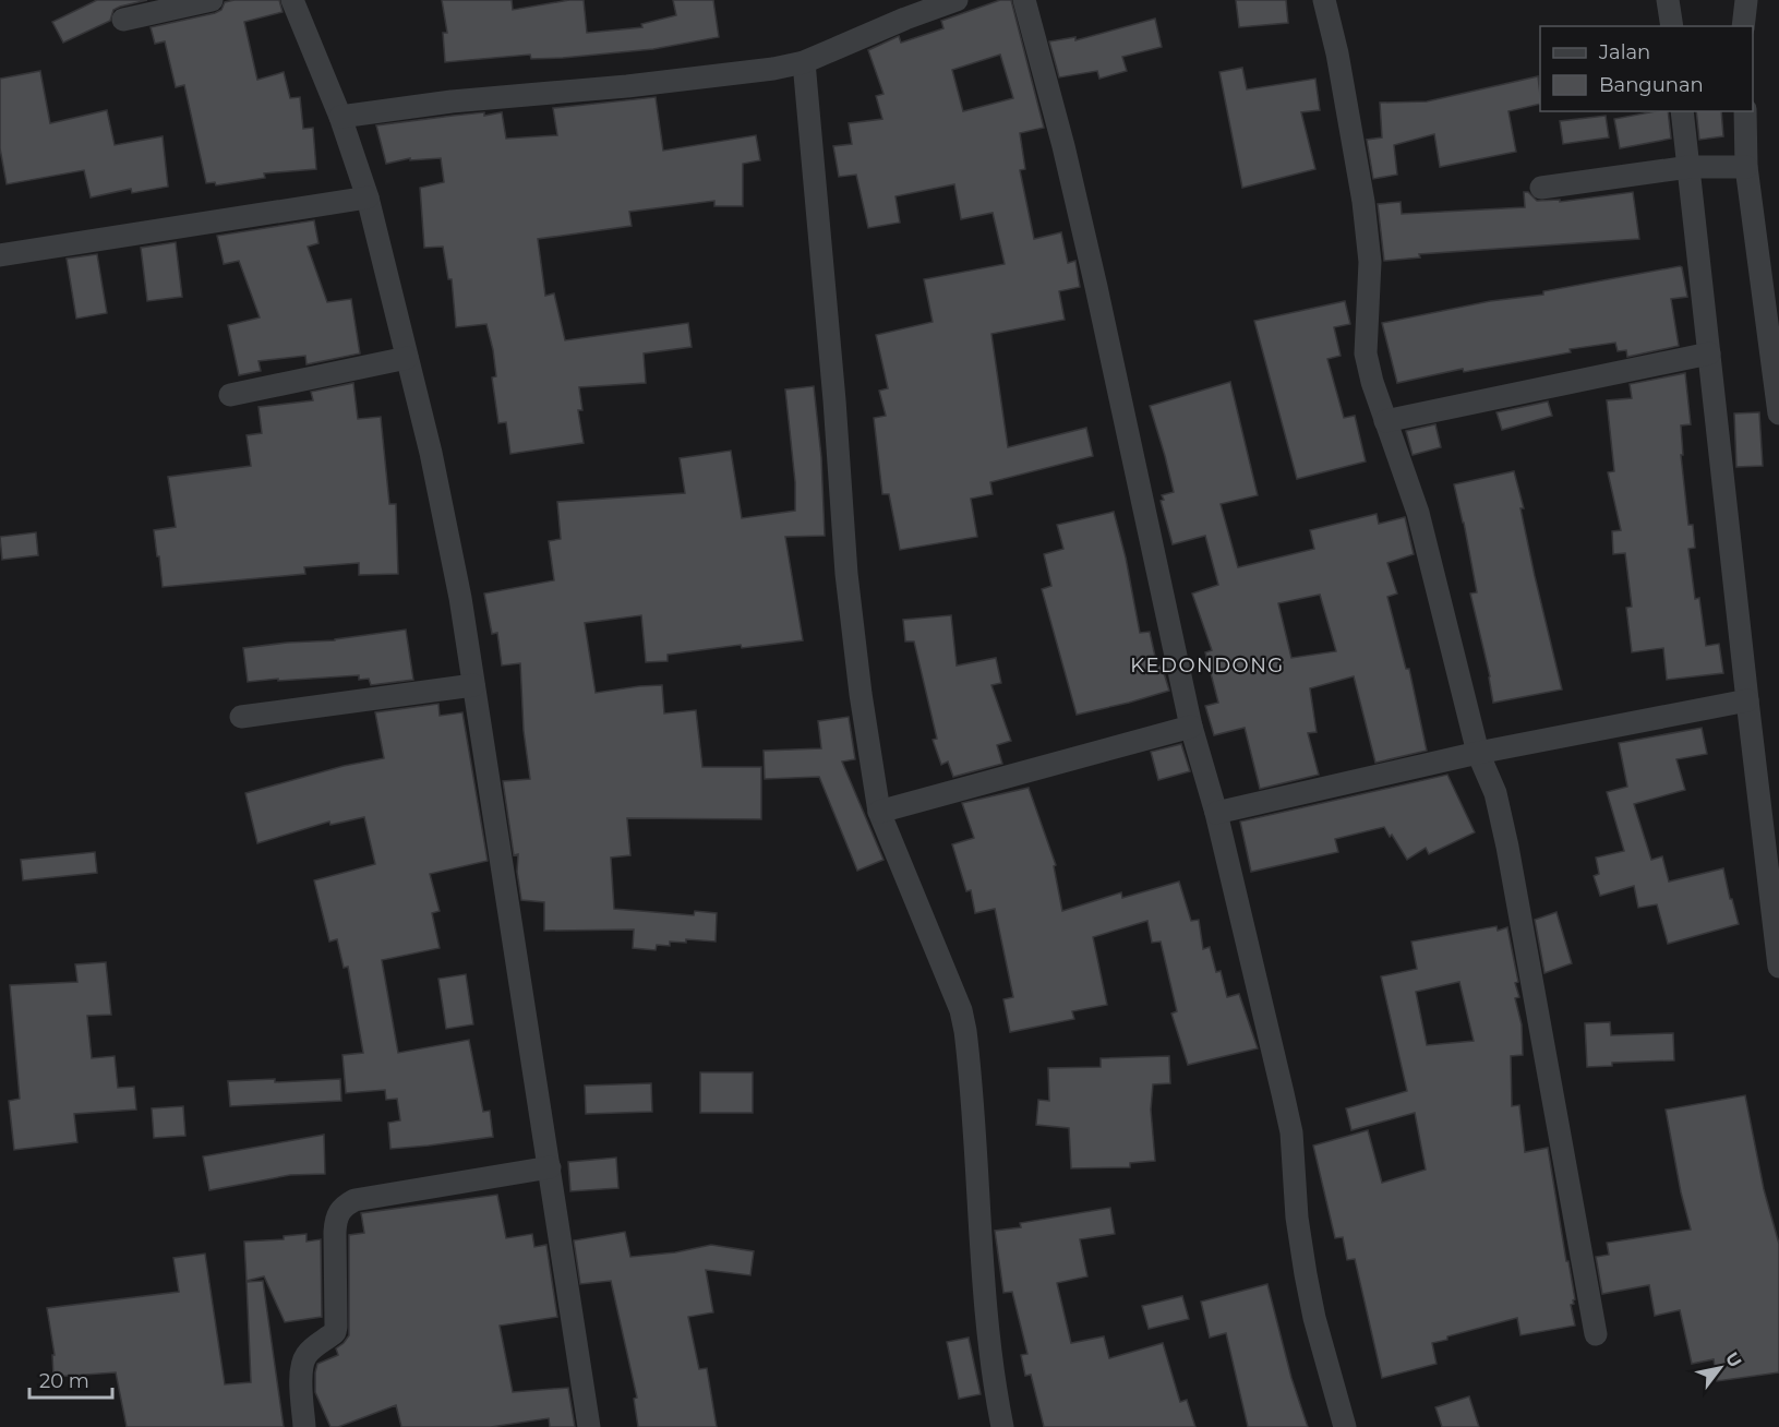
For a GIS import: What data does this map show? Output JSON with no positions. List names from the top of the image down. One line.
{"districts":["KEDONDONG"],"legend":["Jalan","Bangunan"],"scale_bar":"20 m","north":"top right"}
